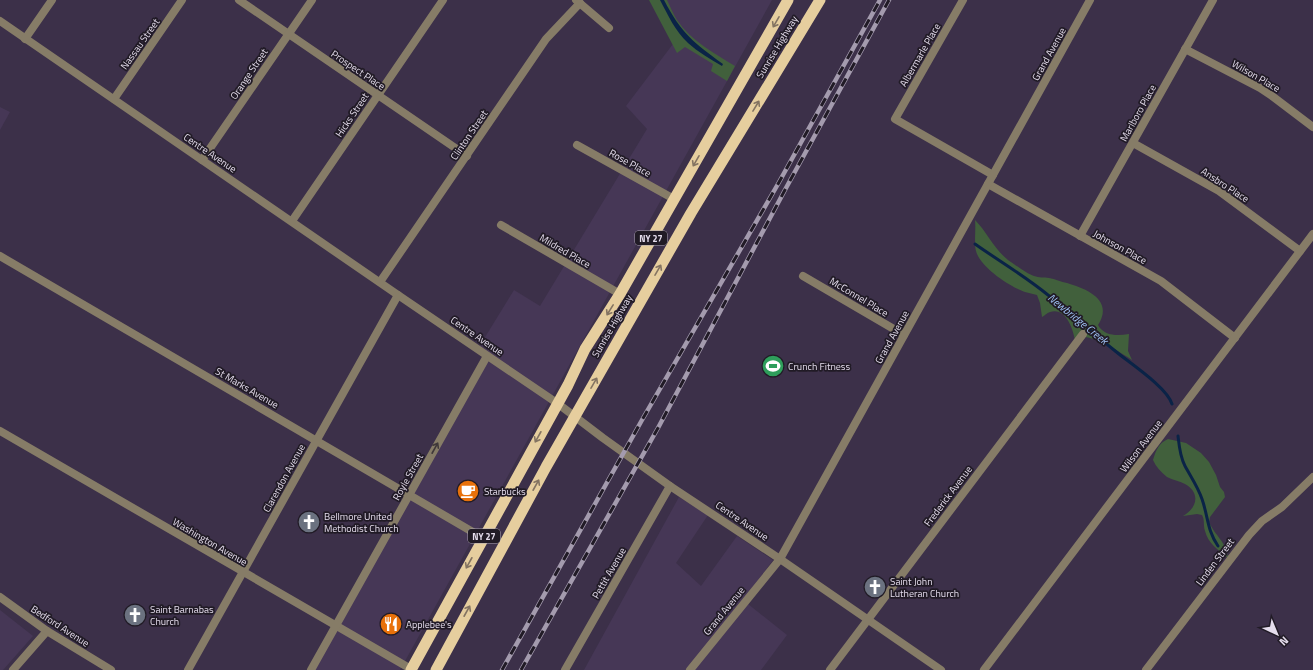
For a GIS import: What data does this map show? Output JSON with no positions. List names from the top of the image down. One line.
{"streets":{"highway":["Sunrise Highway","NY 27"],"street":["Nassau Street","Grand Avenue","Albermarle Place","Prospect Place","Orange Street","Wilson Place","Marlboro Place","Hicks Street","Clinton Street","Centre Avenue","Rose Place","Ansbro Place","Johnson Place","Mildred Place","McConnel Place","St Marks Avenue","Wilson Avenue","Royle Street","Clarendon Avenue","Frederick Avenue","Washington Avenue","Linden Street","Pettit Avenue","Bedford Avenue"]},"crossings":[["Nassau Street","Centre Avenue"],["Sunrise Highway","Centre Avenue"],["Sunrise Highway","Rose Place"],["Sunrise Highway","Mildred Place"],["Sunrise Highway","St Marks Avenue"],["Sunrise Highway","Washington Avenue"],["Grand Avenue","Albermarle Place"],["Grand Avenue","Centre Avenue"],["Grand Avenue","Johnson Place"],["Grand Avenue","McConnel Place"],["Prospect Place","Orange Street"],["Prospect Place","Hicks Street"],["Prospect Place","Clinton Street"],["Orange Street","Centre Avenue"],["Wilson Place","Marlboro Place"],["Marlboro Place","Ansbro Place"],["Marlboro Place","Johnson Place"],["Hicks Street","Centre Avenue"],["Clinton Street","Centre Avenue"],["Centre Avenue","Royle Street"],["Centre Avenue","Clarendon Avenue"],["Centre Avenue","Frederick Avenue"],["Centre Avenue","Pettit Avenue"],["Ansbro Place","Wilson Avenue"],["Johnson Place","Wilson Avenue"],["St Marks Avenue","Royle Street"],["St Marks Avenue","Clarendon Avenue"],["Royle Street","Washington Avenue"],["Clarendon Avenue","Washington Avenue"]],"one_way":["Royle Street"],"water":["Newbridge Creek"],"places":{"sports":["Crunch Fitness"],"cafe":["Starbucks"],"church":["Bellmore United Methodist Church","Saint John Lutheran Church","Saint Barnabas Church"],"restaurant":["Applebee's"]},"north":"bottom right"}
